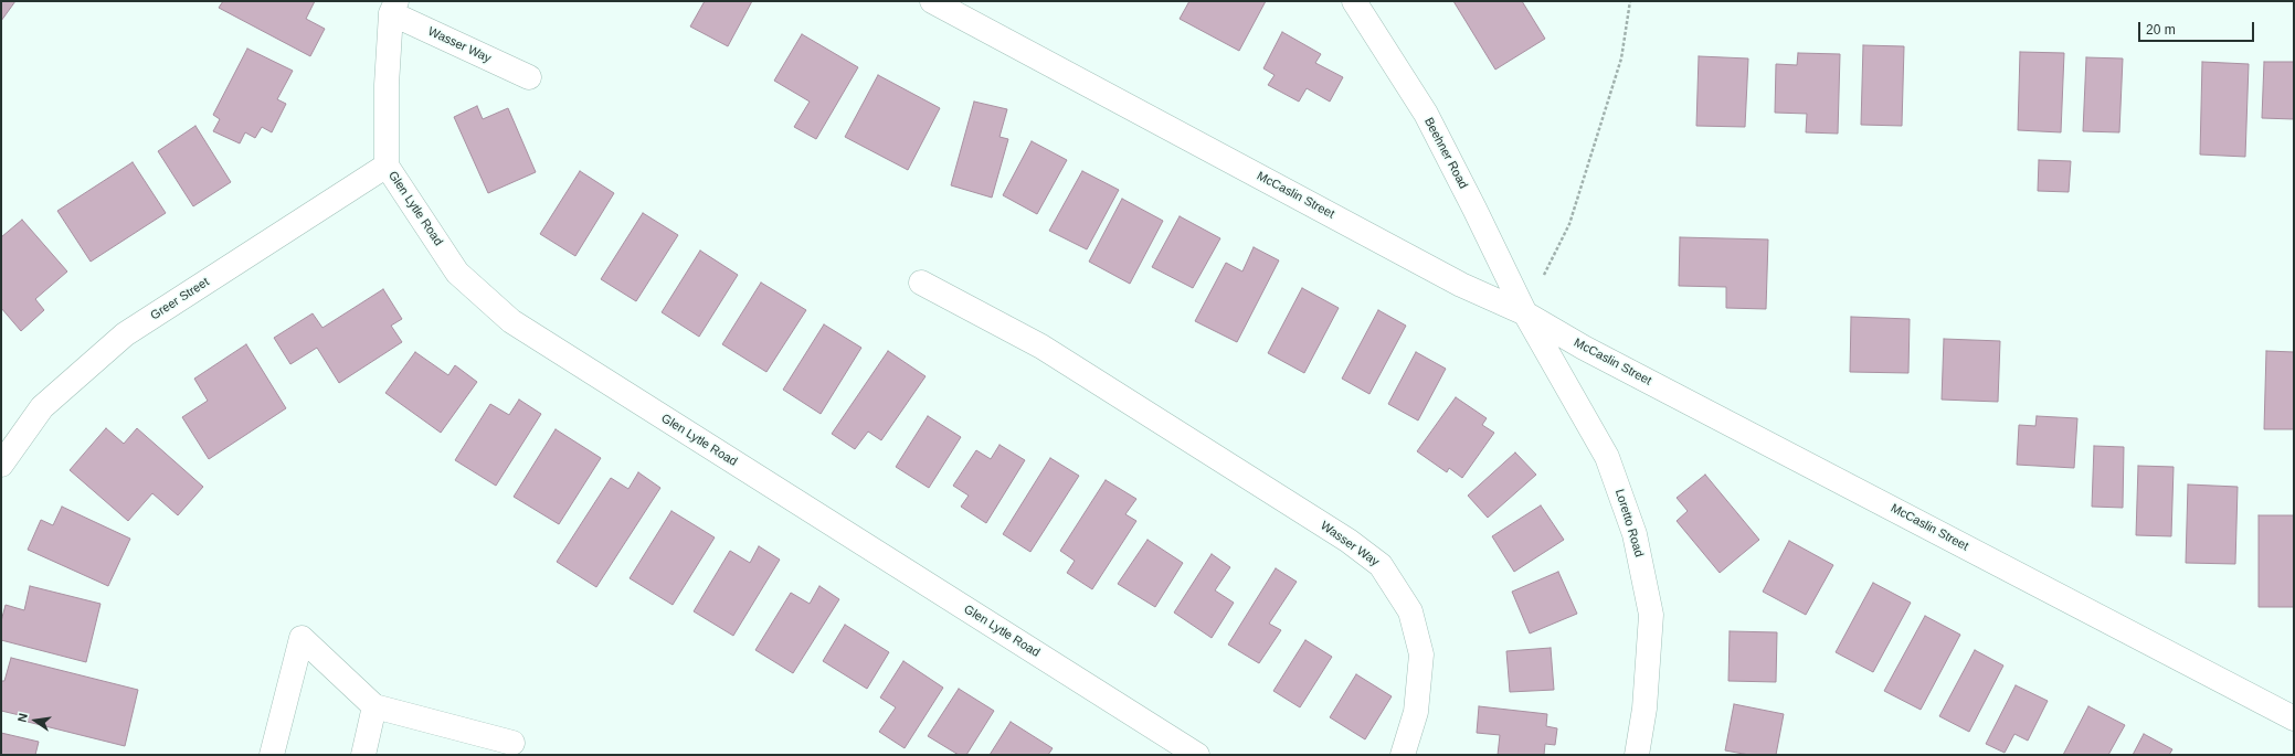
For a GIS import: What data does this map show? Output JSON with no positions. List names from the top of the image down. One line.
{"streets":{"street":["Wasser Way","Beehner Road","McCaslin Street","Glen Lytle Road","Greer Street","Loretto Road"]},"crossings":[["Wasser Way","Glen Lytle Road"],["Beehner Road","McCaslin Street"],["Beehner Road","Loretto Road"],["McCaslin Street","Loretto Road"],["Glen Lytle Road","Greer Street"]],"scale_bar":"20 m","north":"left"}
